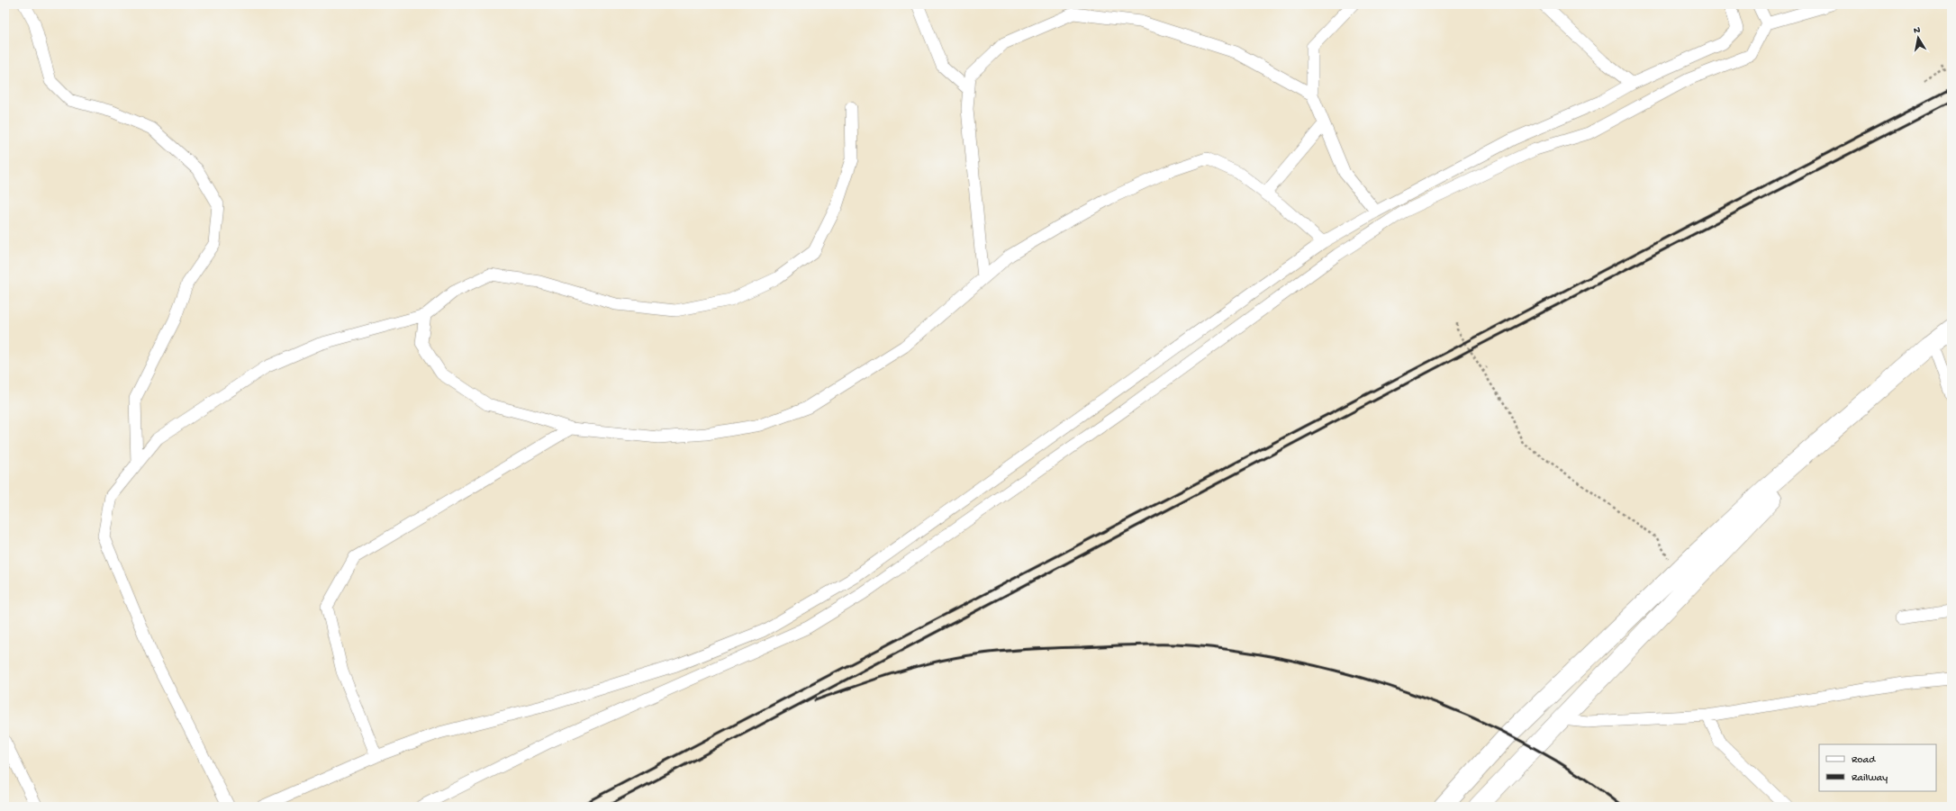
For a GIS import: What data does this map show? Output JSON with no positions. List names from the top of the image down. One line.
{"legend":["Road","Railway"],"north":"top"}
